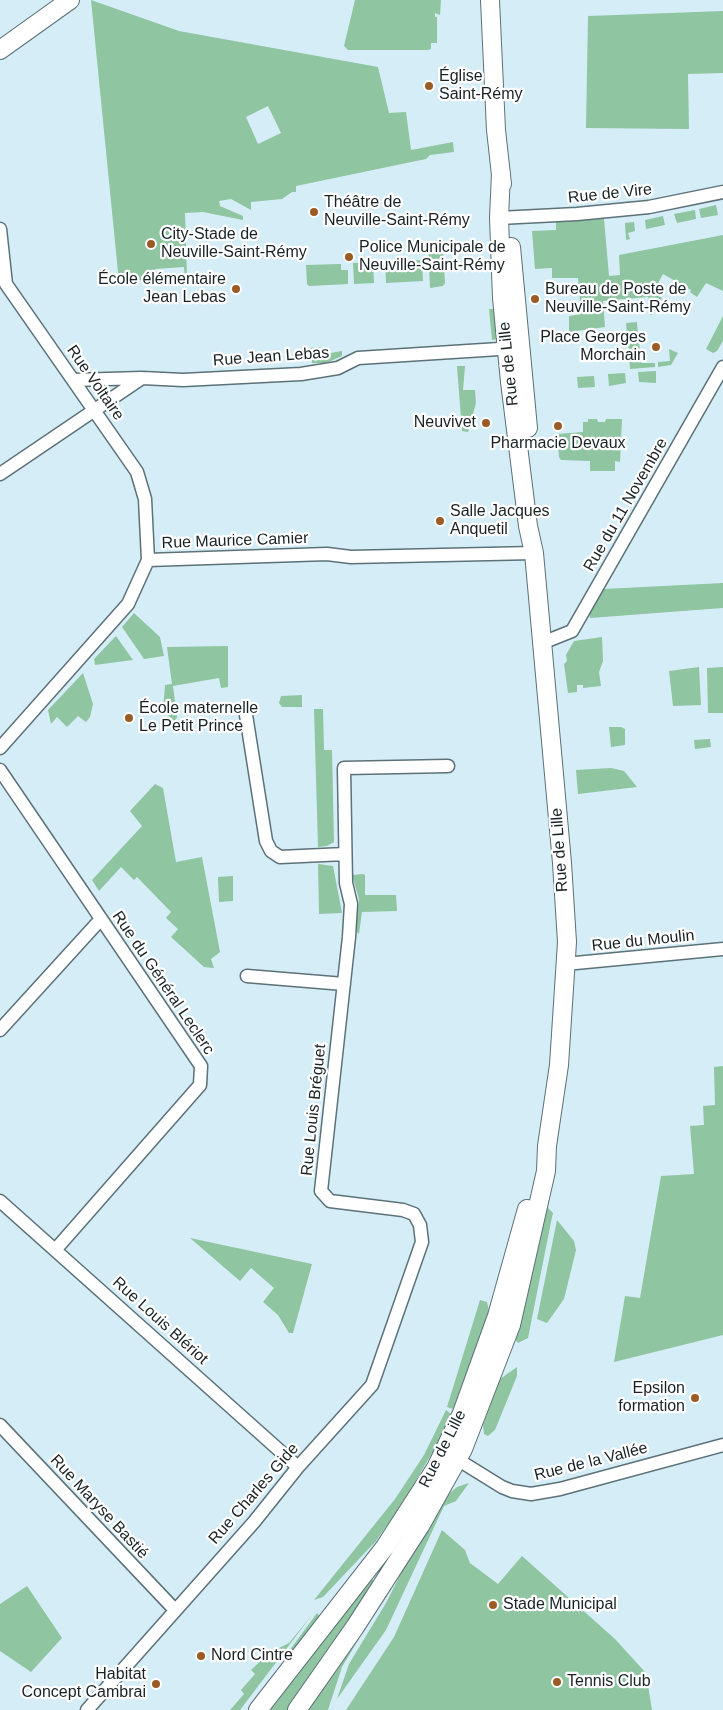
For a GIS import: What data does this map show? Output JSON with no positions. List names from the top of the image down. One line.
{"streets":{"main road":["Rue de Lille"],"street":["Rue de Vire","Rue Jean Lebas","Rue Voltaire","Rue du 11 Novembre","Rue Maurice Camier","Rue du Moulin","Rue du Général Leclerc","Rue Louis Bréguet","Rue Louis Blériot","Rue de la Vallée","Rue Charles Gide","Rue Maryse Bastié"]},"crossings":[["Rue de Vire","Rue de Lille"],["Rue Jean Lebas","Rue de Lille"],["Rue Jean Lebas","Rue Voltaire"],["Rue de Lille","Rue du 11 Novembre"],["Rue de Lille","Rue Maurice Camier"],["Rue de Lille","Rue du Moulin"],["Rue de Lille","Rue de la Vallée"],["Rue Voltaire","Rue Maurice Camier"],["Rue du Général Leclerc","Rue Louis Blériot"],["Rue Louis Bréguet","Rue Charles Gide"],["Rue Louis Blériot","Rue Charles Gide"],["Rue Charles Gide","Rue Maryse Bastié"]],"places":["Église Saint-Rémy","Théâtre de Neuville-Saint-Rémy","City-Stade de Neuville-Saint-Rémy","Police Municipale de Neuville-Saint-Rémy","École élémentaire Jean Lebas","Bureau de Poste de Neuville-Saint-Rémy","Place Georges Morchain","Neuvivet","Pharmacie Devaux","Salle Jacques Anquetil","École maternelle Le Petit Prince","Epsilon formation","Stade Municipal","Nord Cintre","Tennis Club","Habitat Concept Cambrai"]}
